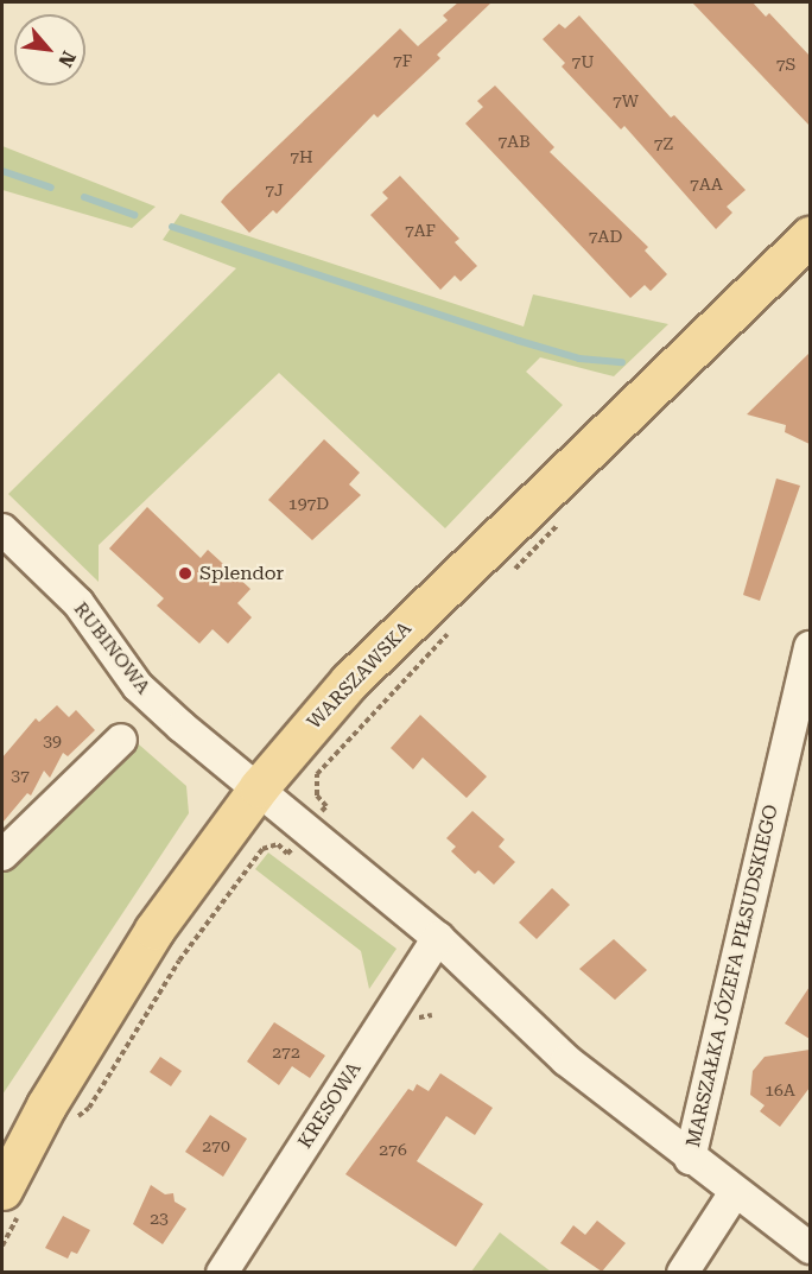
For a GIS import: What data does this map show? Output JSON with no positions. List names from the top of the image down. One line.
{"streets":{"main road":["WARSZAWSKA"],"street":["RUBINOWA","MARSZAŁKA JÓZEFA PIŁSUDSKIEGO","KRESOWA"]},"crossings":[["RUBINOWA","WARSZAWSKA"]],"places":["Splendor"],"house_numbers":["7F","7U","7S","7W","7AB","7Z","7H","7AA","7J","7AF","7AD","197D","39","37","272","16A","270","276","23"],"north":"bottom right"}
